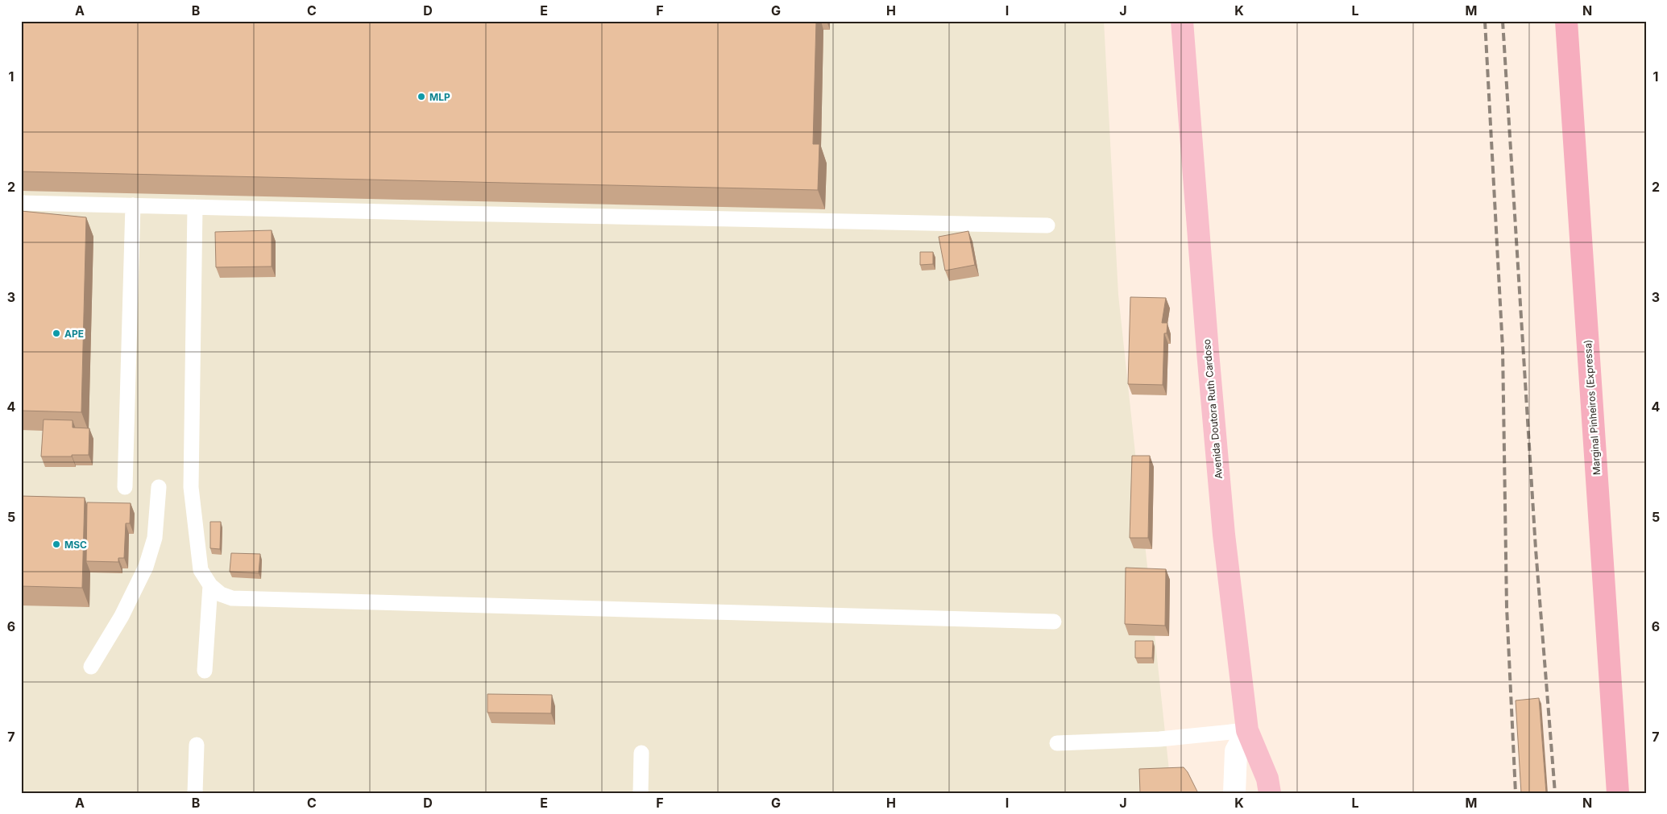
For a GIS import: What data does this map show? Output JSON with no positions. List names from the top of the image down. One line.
{"streets":{"highway":["Marginal Pinheiros (Expressa)","Avenida Doutora Ruth Cardoso"]},"places":["MLP","APE","MSC"],"grid":{"columns":["A","B","C","D","E","F","G","H","I","J","K","L","M","N"],"rows":["1","2","3","4","5","6","7"]}}
